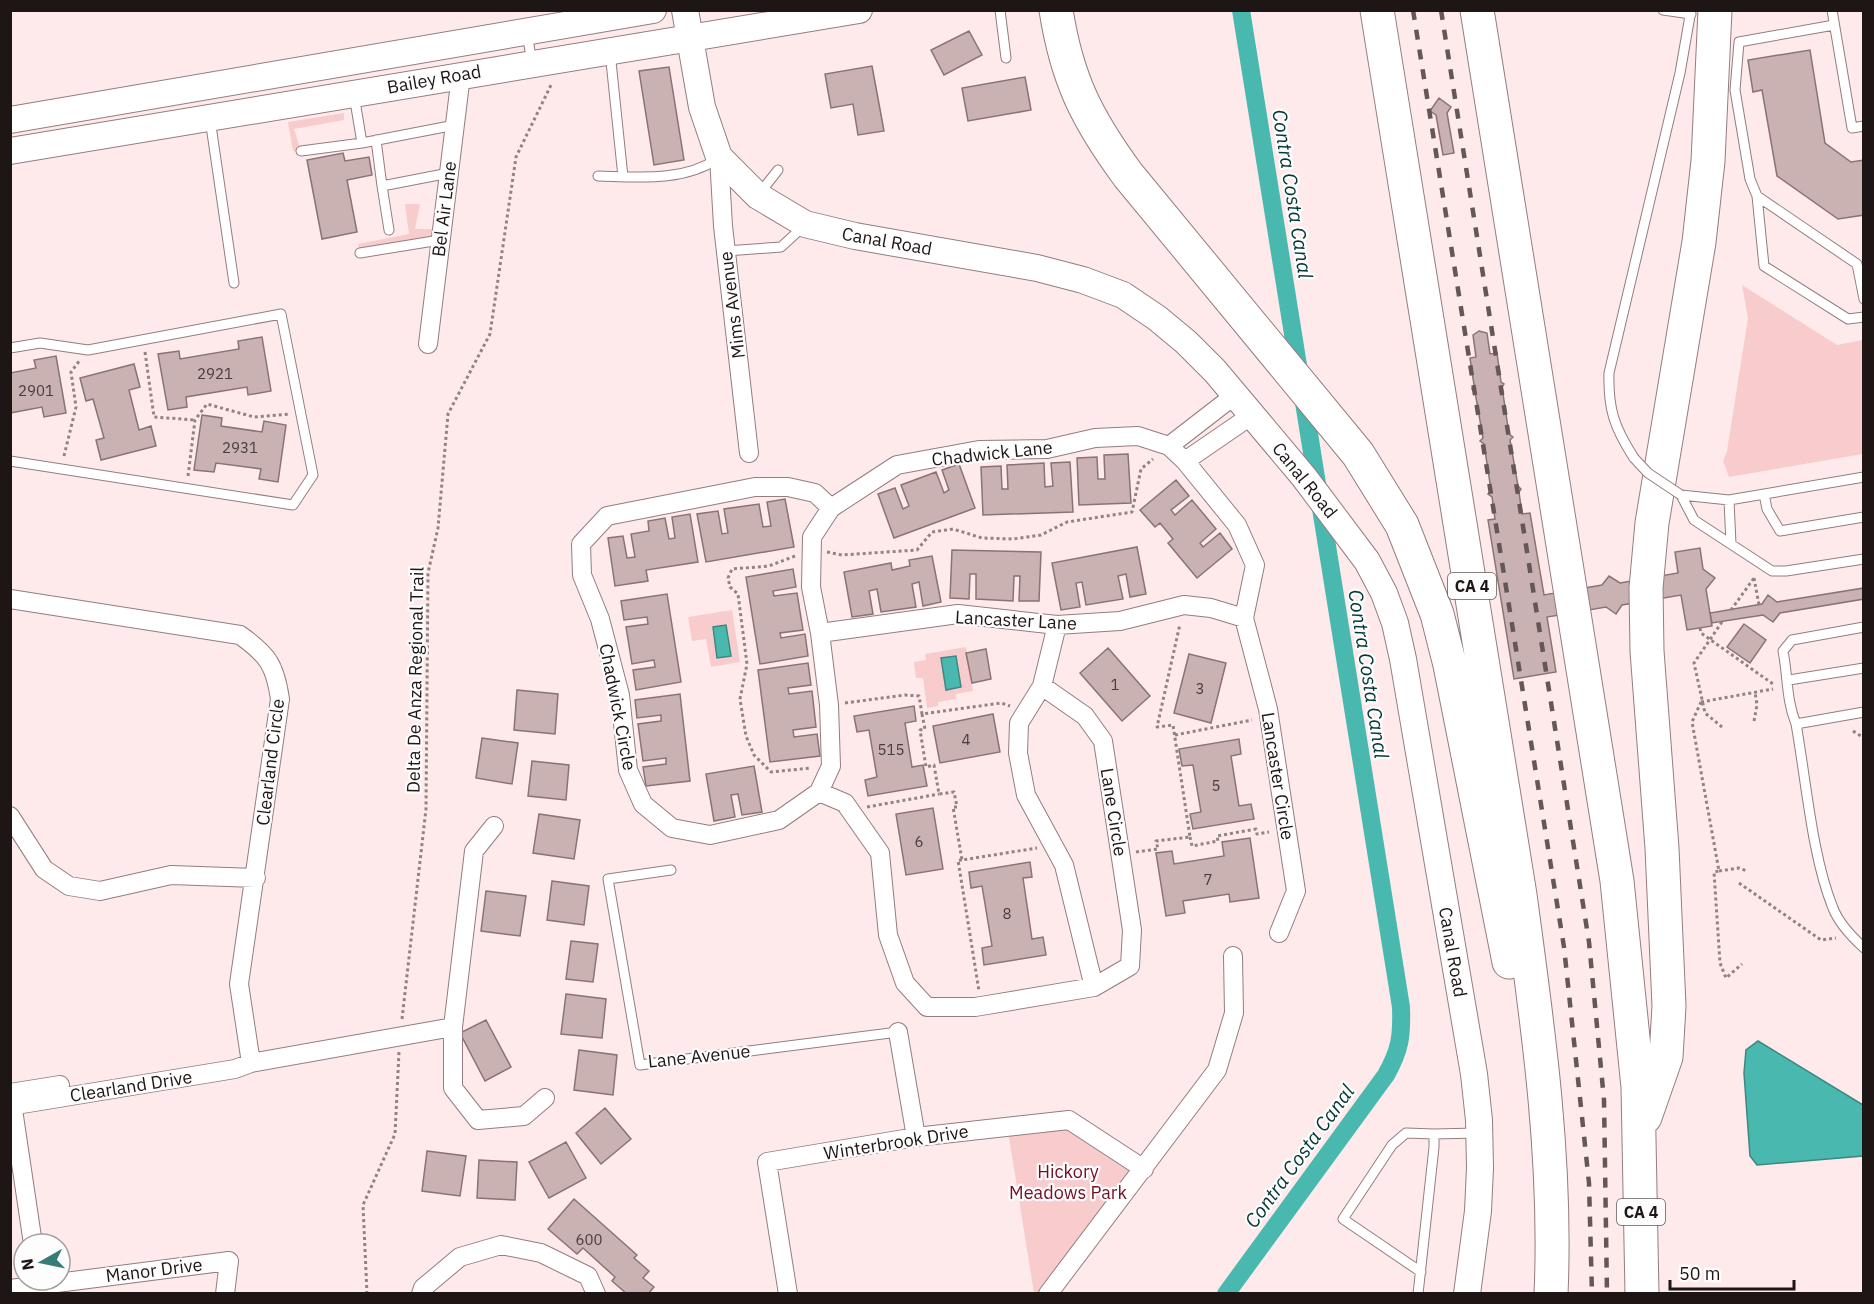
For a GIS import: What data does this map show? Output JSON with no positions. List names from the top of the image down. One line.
{"streets":{"highway":["CA 4"],"street":["Bailey Road","Bel Air Lane","Canal Road","Mims Avenue","Chadwick Lane","Lancaster Lane","Chadwick Circle","Clearland Circle","Lancaster Circle","Lane Circle","Clearland Drive","Winterbrook Drive","Manor Drive"],"lane":["Lane Avenue"],"path":["Delta De Anza Regional Trail"]},"crossings":[["Bailey Road","Bel Air Lane"],["Bailey Road","Canal Road"],["Bailey Road","Delta De Anza Regional Trail"],["Canal Road","Mims Avenue"],["Chadwick Lane","Lancaster Lane"],["Chadwick Lane","Chadwick Circle"],["Chadwick Lane","Lancaster Circle"],["Lancaster Lane","Lancaster Circle"],["Delta De Anza Regional Trail","Clearland Drive"],["Clearland Circle","Clearland Drive"]],"water":["Contra Costa Canal"],"parks":["Hickory Meadows Park"],"house_numbers":["2921","2901","2931","1","3","4","515","5","6","7","8","600"],"scale_bar":"50 m","north":"left"}
